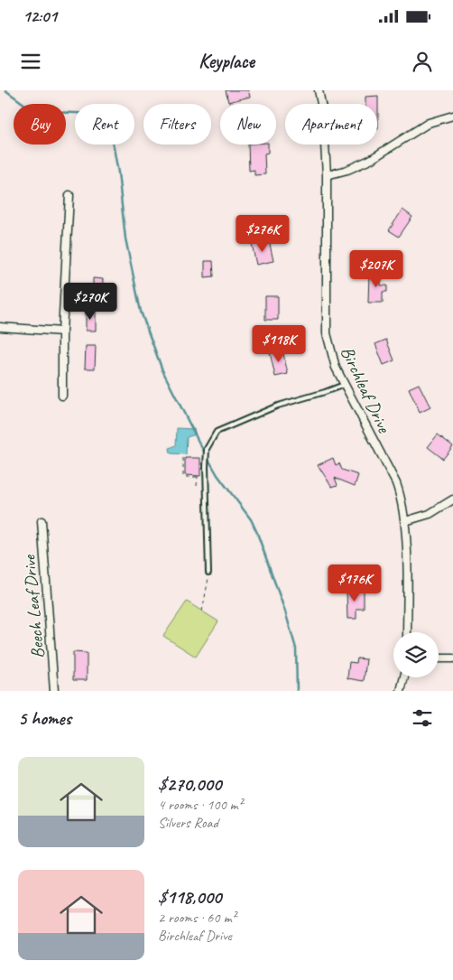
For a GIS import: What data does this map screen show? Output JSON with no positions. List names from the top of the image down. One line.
{"streets":{"street":["Birchleaf Drive","Beech Leaf Drive"]},"page":{"status":"12:01","header":"Keyplace","chip":["Buy","Rent","Filters","New","Apartment"],"price":["$276K","$207K","$270K","$118K","$176K"],"heading":"5 homes","list":[{"name":"$270,000","note":"4 rooms · 100 m² · Silvers Road"},{"name":"$118,000","note":"2 rooms · 60 m² · Birchleaf Drive"}]}}
